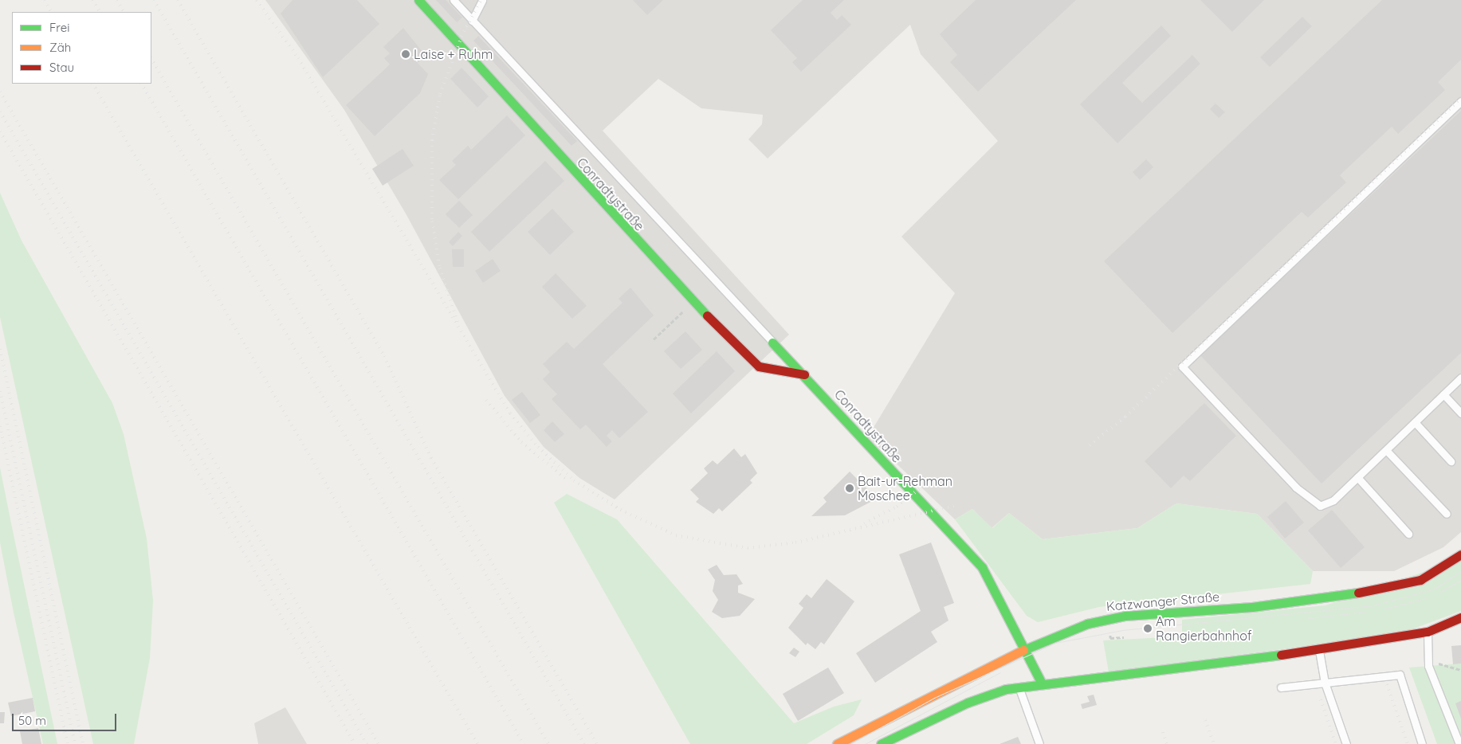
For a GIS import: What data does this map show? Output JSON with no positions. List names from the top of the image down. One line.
{"streets":{"main road":["Conradtystraße","Katzwanger Straße"]},"crossings":[["Conradtystraße","Katzwanger Straße"]],"places":["Laise + Ruhm","Bait-ur-Rehman Moschee","Am Rangierbahnhof"],"legend":["Frei","Zäh","Stau"],"scale_bar":"50 m"}
